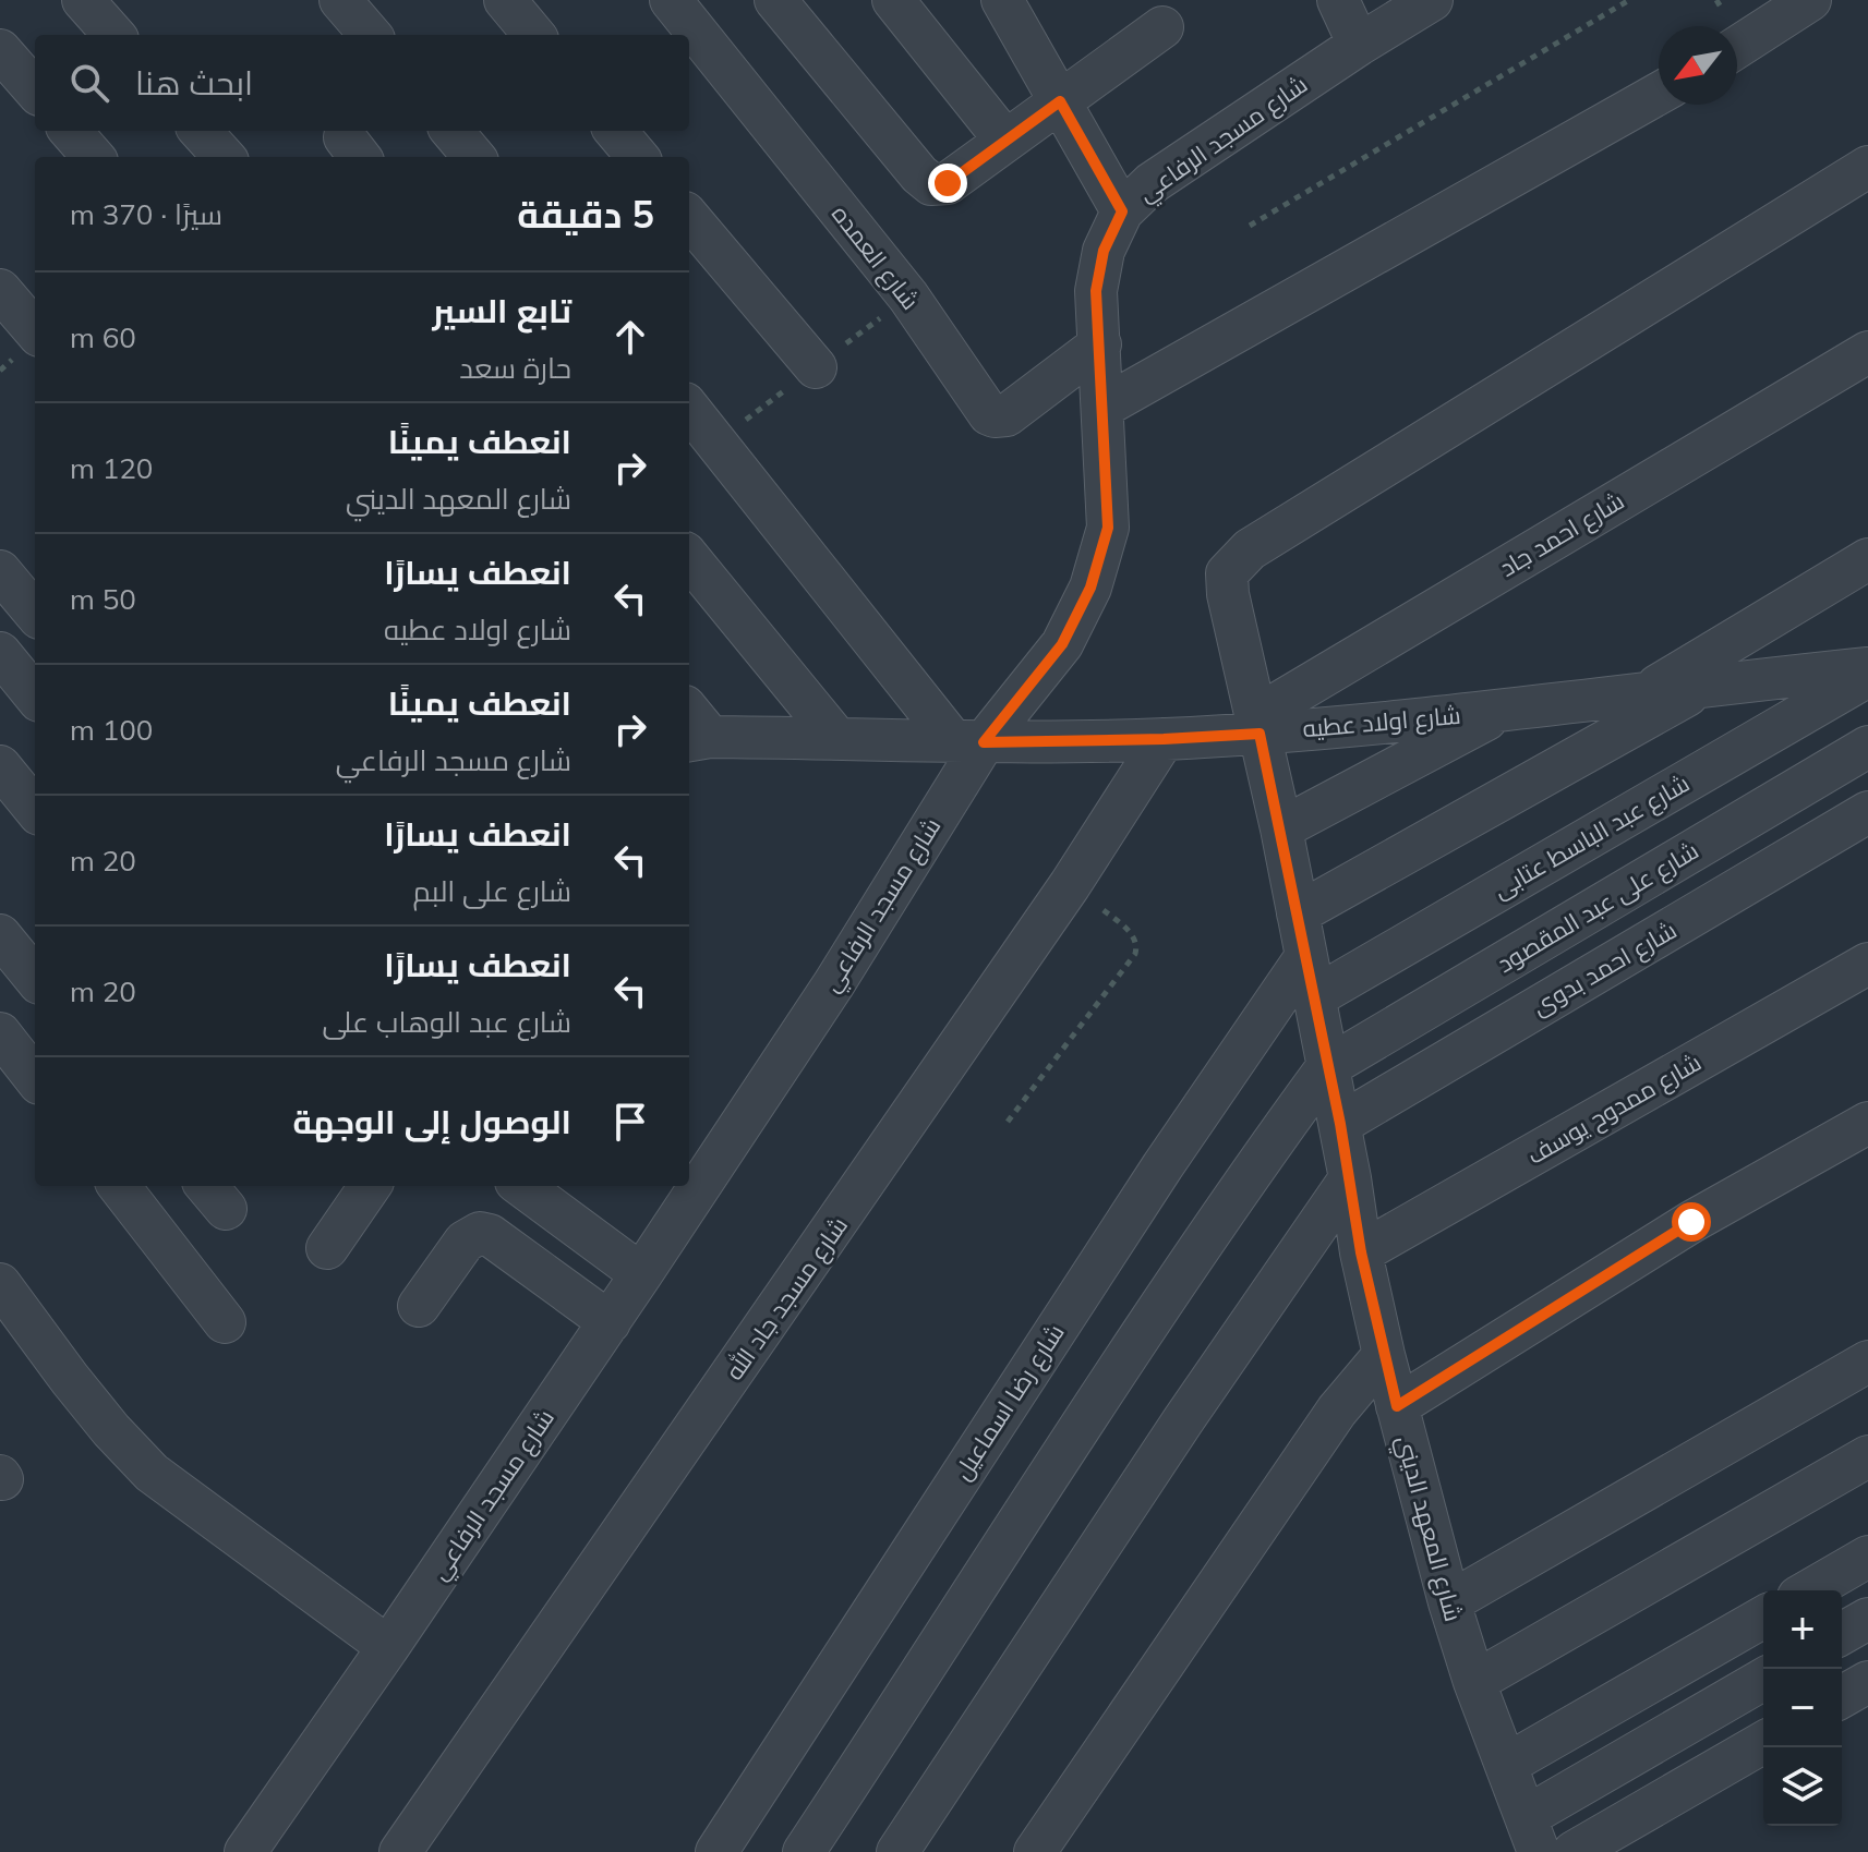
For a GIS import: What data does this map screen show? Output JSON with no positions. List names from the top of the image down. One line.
{"streets":{"street":["شارع مسجد الرفاعي","شارع العمده","شارع احمد جاد","شارع اولاد عطيه","شارع عبد الباسط عتابى","شارع على عبد المقصود","شارع احمد بدوى","شارع ممدوح يوسف","شارع مسجد جاد الله","شارع رضا اسماعيل","شارع المعهد الديني"]},"crossings":[["شارع مسجد الرفاعي","شارع العمده"],["شارع مسجد الرفاعي","شارع اولاد عطيه"],["شارع احمد جاد","شارع اولاد عطيه"],["شارع احمد جاد","شارع المعهد الديني"],["شارع اولاد عطيه","شارع مسجد جاد الله"],["شارع اولاد عطيه","شارع المعهد الديني"],["شارع عبد الباسط عتابى","شارع المعهد الديني"],["شارع على عبد المقصود","شارع المعهد الديني"],["شارع احمد بدوى","شارع المعهد الديني"],["شارع ممدوح يوسف","شارع المعهد الديني"],["شارع رضا اسماعيل","شارع المعهد الديني"]],"north":"bottom left","page":{"search":"ابحث هنا","heading":["5 دقيقة","سيرًا · 370 m"],"list":[["تابع السير","حارة سعد","60 m"],["انعطف يمينًا","شارع المعهد الديني","120 m"],["انعطف يسارًا","شارع اولاد عطيه","50 m"],["انعطف يمينًا","شارع مسجد الرفاعي","100 m"],["انعطف يسارًا","شارع على البم","20 m"],["انعطف يسارًا","شارع عبد الوهاب على","20 m"],"الوصول إلى الوجهة"],"map_buttons":["+","−"]}}
